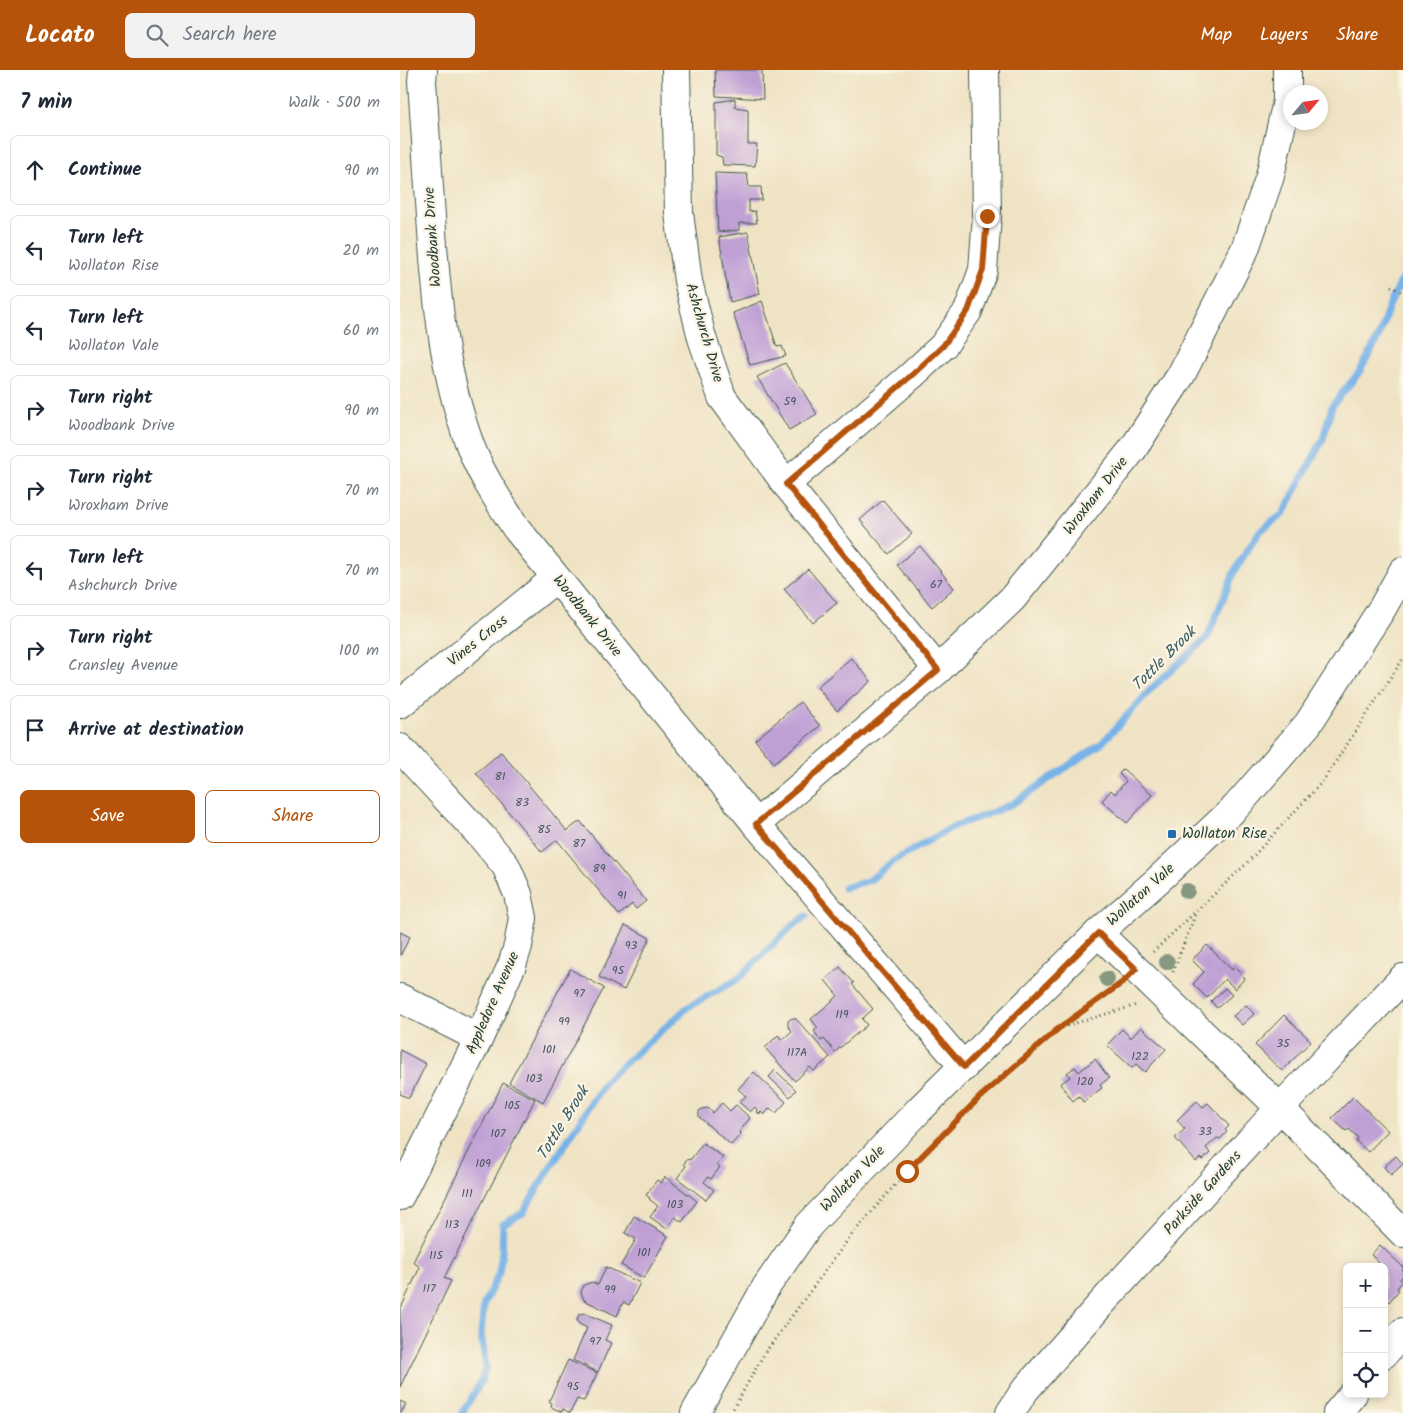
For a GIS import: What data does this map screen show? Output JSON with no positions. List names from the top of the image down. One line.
{"streets":{"street":["Woodbank Drive","Ashchurch Drive","Wroxham Drive","Vines Cross","Wollaton Vale","Appledore Avenue","Parkside Gardens"]},"crossings":[["Woodbank Drive","Wroxham Drive"],["Woodbank Drive","Vines Cross"],["Woodbank Drive","Wollaton Vale"],["Ashchurch Drive","Wroxham Drive"]],"water":["Tottle Brook"],"places":{"transit":["Wollaton Rise"]},"house_numbers":["59","67","81","83","85","87","89","91","93","95","97","119","99","35","101","117A","122","103","120","105","33","107","109","111","103","113","101","115","117","99","97","95"],"north":"top right","page":{"header":"Locato","search":"Search here","nav":["Map","Layers","Share"],"heading":["7 min","Walk · 500 m"],"list":[["Continue","90 m"],["Turn left","Wollaton Rise","20 m"],["Turn left","Wollaton Vale","60 m"],["Turn right","Woodbank Drive","90 m"],["Turn right","Wroxham Drive","70 m"],["Turn left","Ashchurch Drive","70 m"],["Turn right","Cransley Avenue","100 m"],"Arrive at destination"],"buttons":["Save","Share"],"map_buttons":["+","−"]}}
